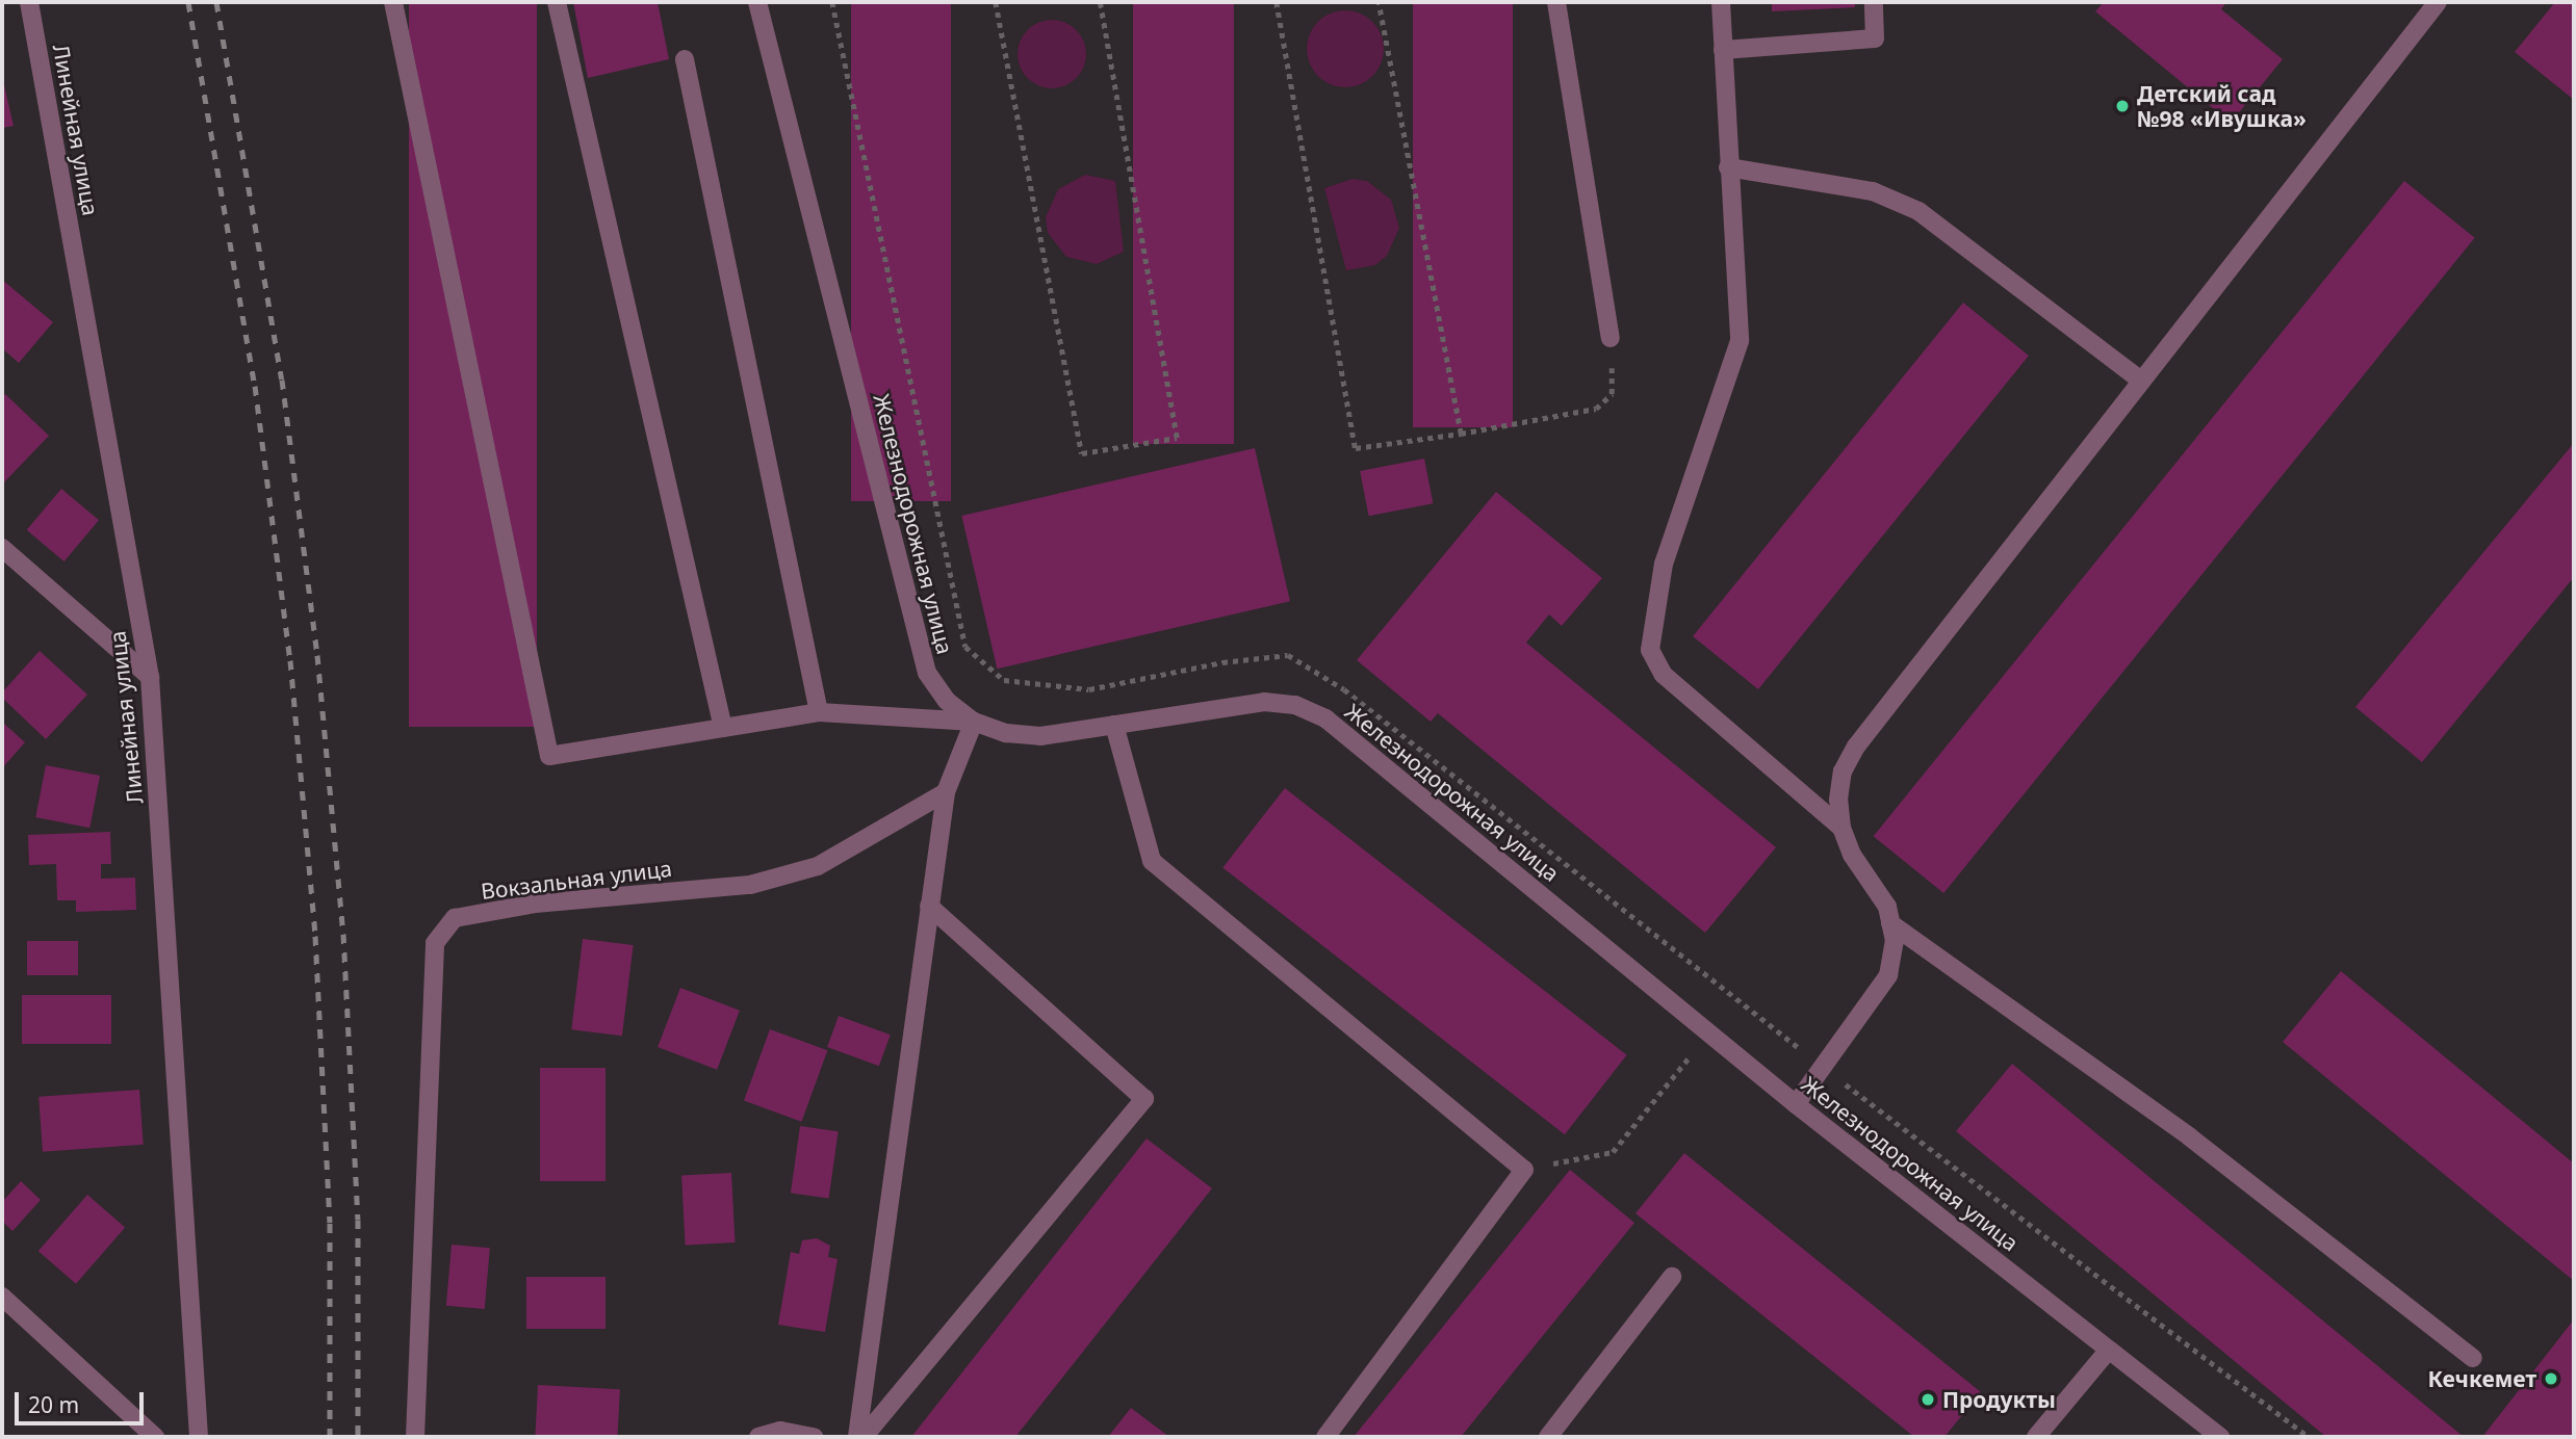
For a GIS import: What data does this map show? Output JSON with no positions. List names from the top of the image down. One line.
{"streets":{"street":["Линейная улица","Железнодорожная улица","Вокзальная улица"]},"places":["Детский сад №98 «Ивушка»","Кечкемет","Продукты"],"scale_bar":"20 m"}
